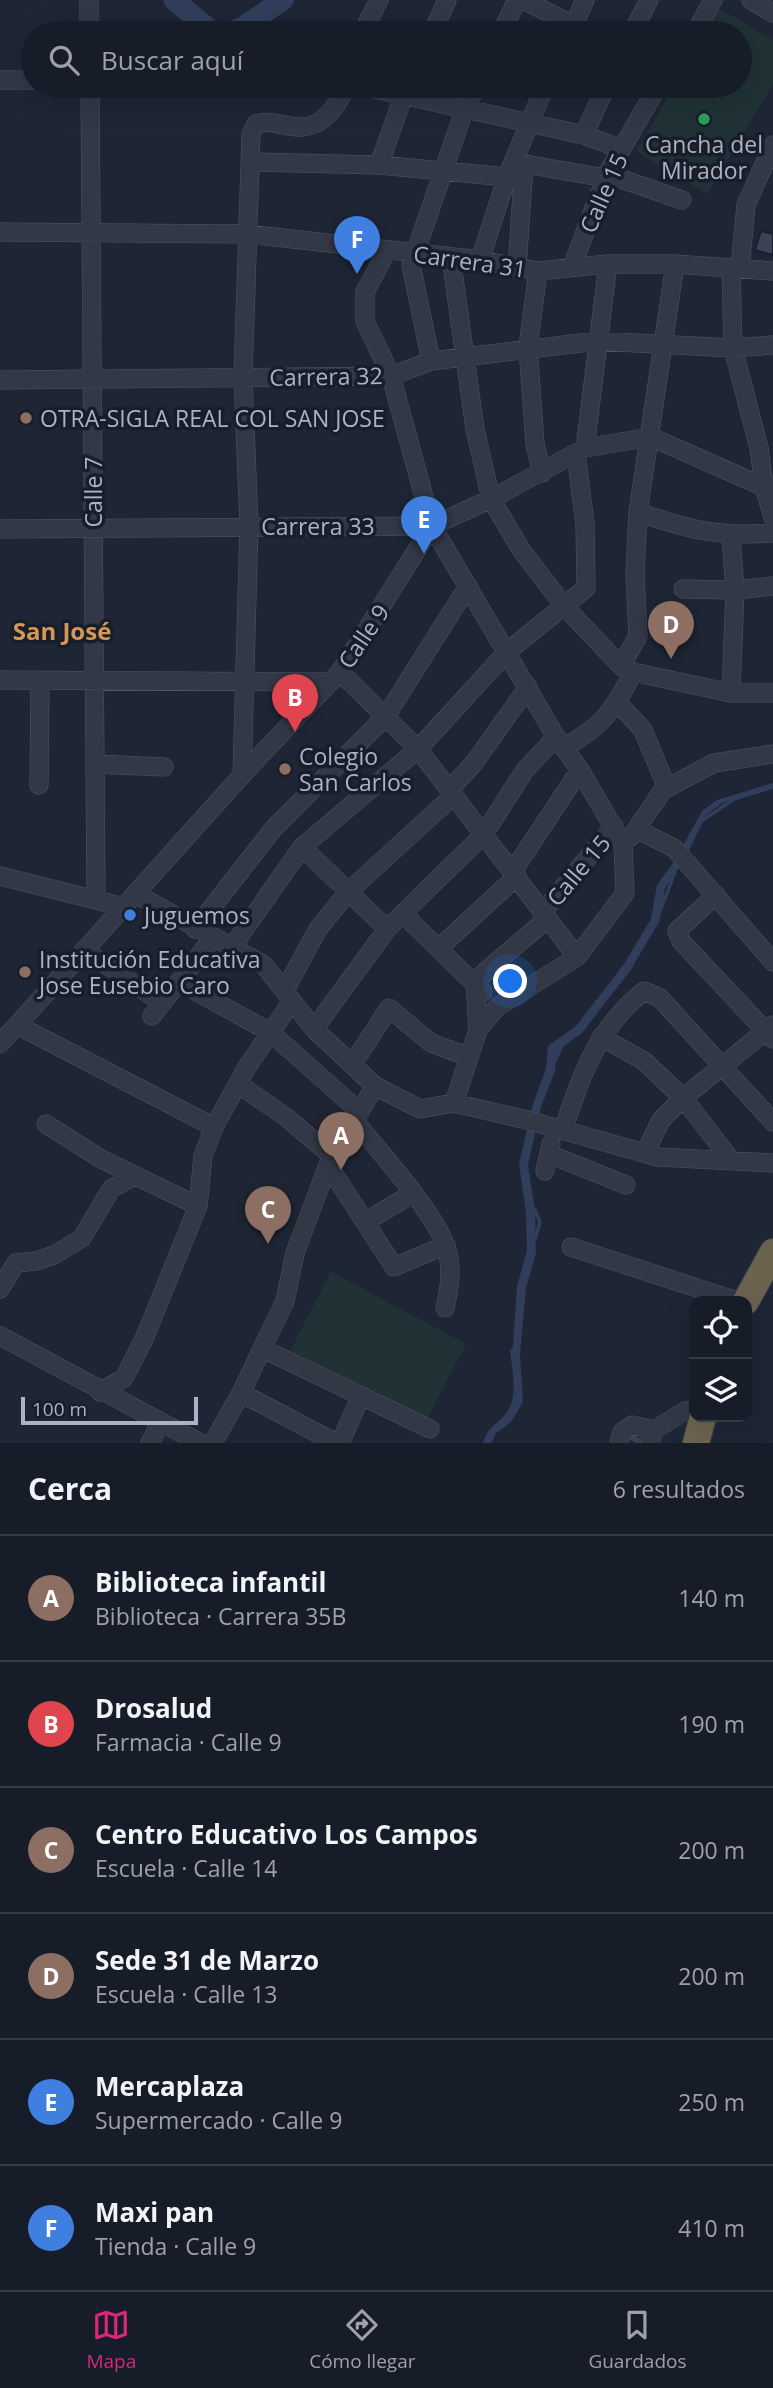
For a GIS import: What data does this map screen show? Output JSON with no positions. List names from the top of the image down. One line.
{"streets":{"street":["Calle 15","Carrera 31","Carrera 32","Calle 7","Carrera 33","Calle 9"]},"crossings":[["Calle 15","Carrera 31"],["Calle 15","Carrera 32"],["Calle 15","Carrera 33"],["Carrera 31","Calle 7"],["Carrera 32","Calle 7"],["Calle 7","Carrera 33"],["Carrera 33","Calle 9"]],"districts":["San José"],"places":["Cancha del Mirador","OTRA-SIGLA REAL COL SAN JOSE","Colegio San Carlos","Juguemos","Institución Educativa Jose Eusebio Caro"],"scale_bar":"100 m","page":{"search":"Buscar aquí","pins":["F","E","D","B","A","C"],"scale":"100 m","heading":["Cerca","6 resultados"],"list":[{"mark":"A","name":"Biblioteca infantil","note":"Biblioteca · Carrera 35B","value":"140 m"},{"mark":"B","name":"Drosalud","note":"Farmacia · Calle 9","value":"190 m"},{"mark":"C","name":"Centro Educativo Los Campos","note":"Escuela · Calle 14","value":"200 m"},{"mark":"D","name":"Sede 31 de Marzo","note":"Escuela · Calle 13","value":"200 m"},{"mark":"E","name":"Mercaplaza","note":"Supermercado · Calle 9","value":"250 m"},{"mark":"F","name":"Maxi pan","note":"Tienda · Calle 9","value":"410 m"}],"nav":["Mapa","Cómo llegar","Guardados"]}}
